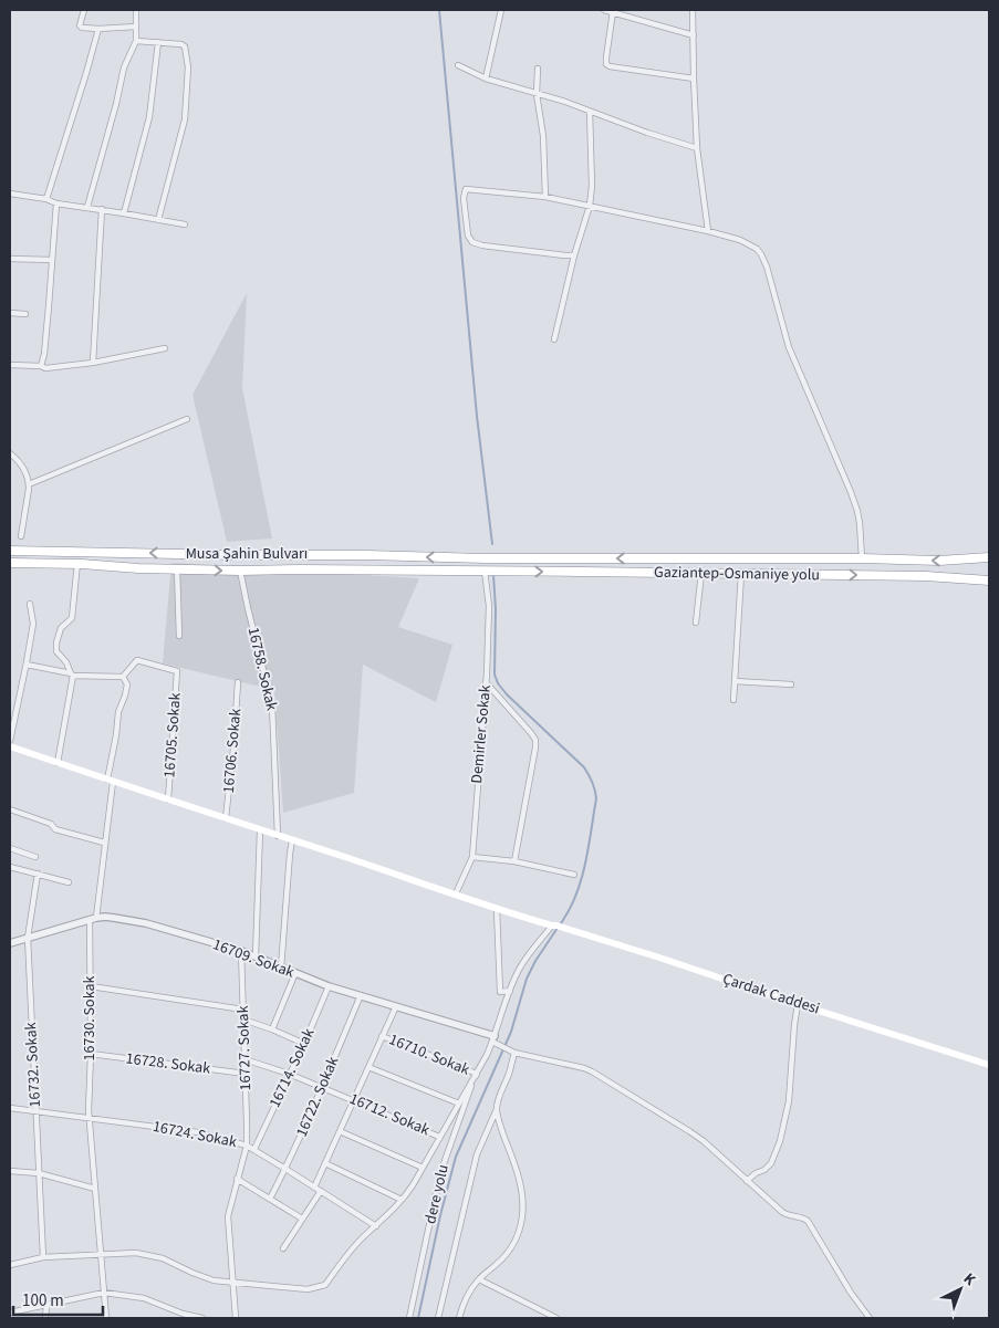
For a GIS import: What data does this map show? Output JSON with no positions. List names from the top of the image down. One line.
{"streets":{"highway":["Musa Şahin Bulvarı","Gaziantep-Osmaniye yolu"],"main road":["Çardak Caddesi"],"street":["16758. Sokak","Demirler Sokak","16705. Sokak","16706. Sokak","16709. Sokak","16730. Sokak","16727. Sokak","16710. Sokak","16728. Sokak","16732. Sokak","16714. Sokak","16722. Sokak","16712. Sokak","16724. Sokak","dere yolu"]},"crossings":[["Musa Şahin Bulvarı","Gaziantep-Osmaniye yolu"],["Musa Şahin Bulvarı","16758. Sokak"],["Musa Şahin Bulvarı","Demirler Sokak"],["Gaziantep-Osmaniye yolu","Demirler Sokak"],["16758. Sokak","Çardak Caddesi"],["Demirler Sokak","Çardak Caddesi"],["16705. Sokak","Çardak Caddesi"],["16705. Sokak","16730. Sokak"],["16706. Sokak","Çardak Caddesi"],["16709. Sokak","16730. Sokak"],["16709. Sokak","16727. Sokak"],["16709. Sokak","16732. Sokak"],["16709. Sokak","16714. Sokak"],["16709. Sokak","16722. Sokak"],["Çardak Caddesi","16730. Sokak"],["16730. Sokak","16728. Sokak"],["16730. Sokak","16724. Sokak"],["16727. Sokak","16728. Sokak"],["16727. Sokak","16712. Sokak"],["16727. Sokak","16724. Sokak"],["16710. Sokak","dere yolu"],["16732. Sokak","16724. Sokak"],["16714. Sokak","16712. Sokak"],["16714. Sokak","16724. Sokak"],["16722. Sokak","16712. Sokak"],["16722. Sokak","16724. Sokak"]],"scale_bar":"100 m","north":"top right"}
